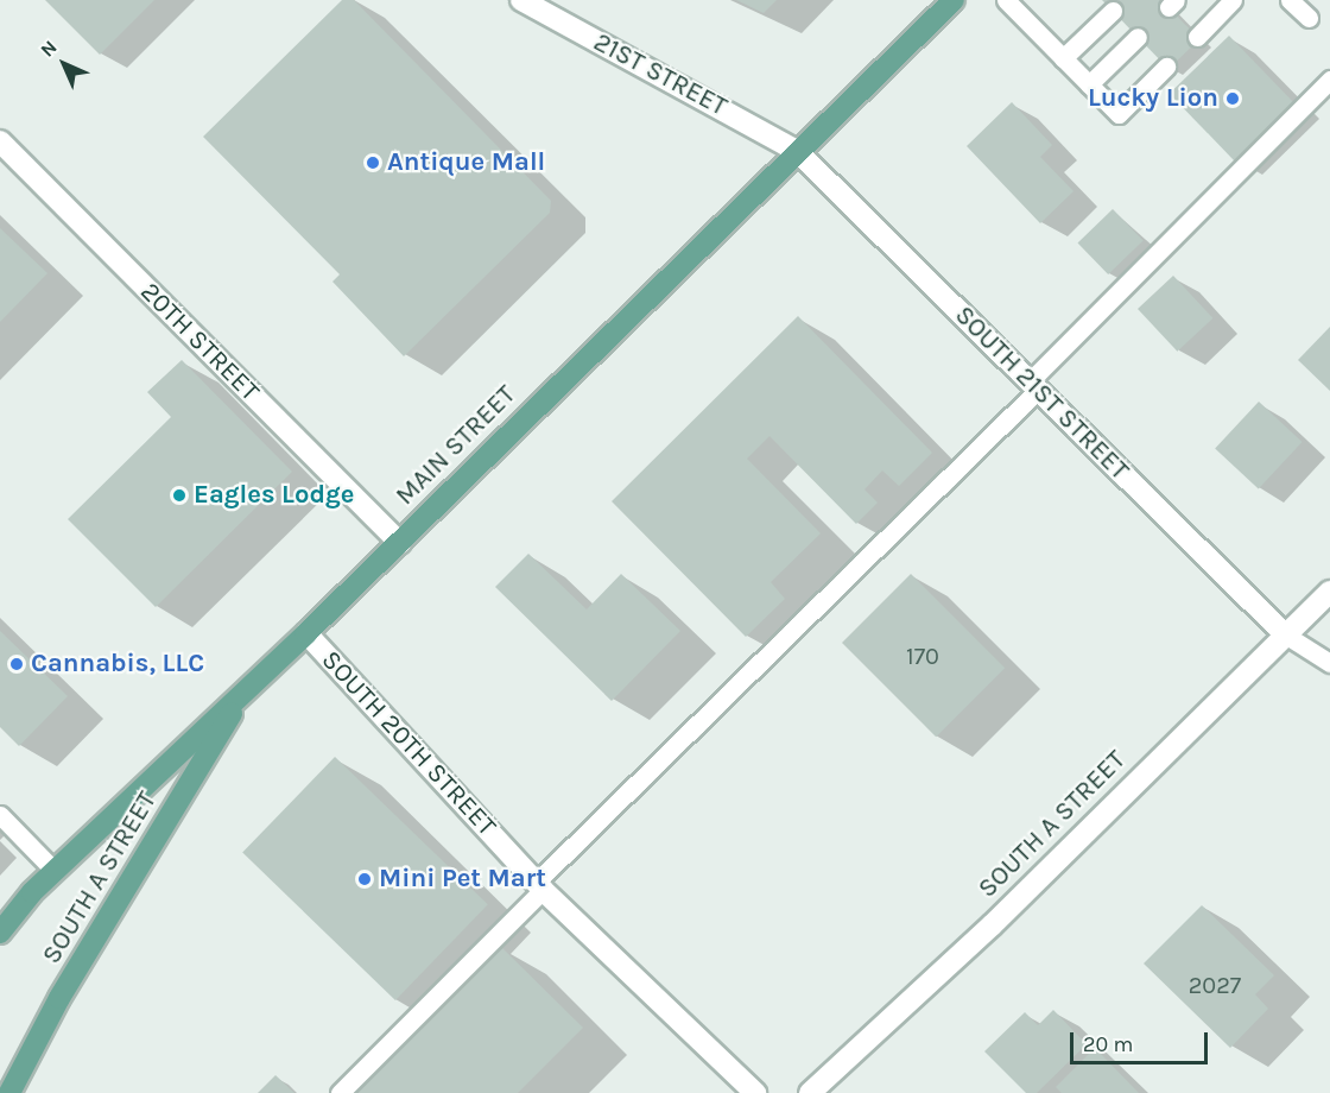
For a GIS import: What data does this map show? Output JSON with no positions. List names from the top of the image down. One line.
{"streets":{"main road":["MAIN STREET","SOUTH A STREET"],"street":["21ST STREET","20TH STREET","SOUTH 21ST STREET","SOUTH 20TH STREET"]},"crossings":[["21ST STREET","SOUTH 21ST STREET"],["21ST STREET","MAIN STREET"],["20TH STREET","MAIN STREET"],["SOUTH 21ST STREET","MAIN STREET"],["SOUTH 21ST STREET","SOUTH A STREET"],["MAIN STREET","SOUTH 20TH STREET"],["MAIN STREET","SOUTH A STREET"]],"places":["Lucky Lion","Antique Mall","Eagles Lodge","Cannabis, LLC","Mini Pet Mart"],"house_numbers":["170","2027"],"scale_bar":"20 m","north":"top left"}
